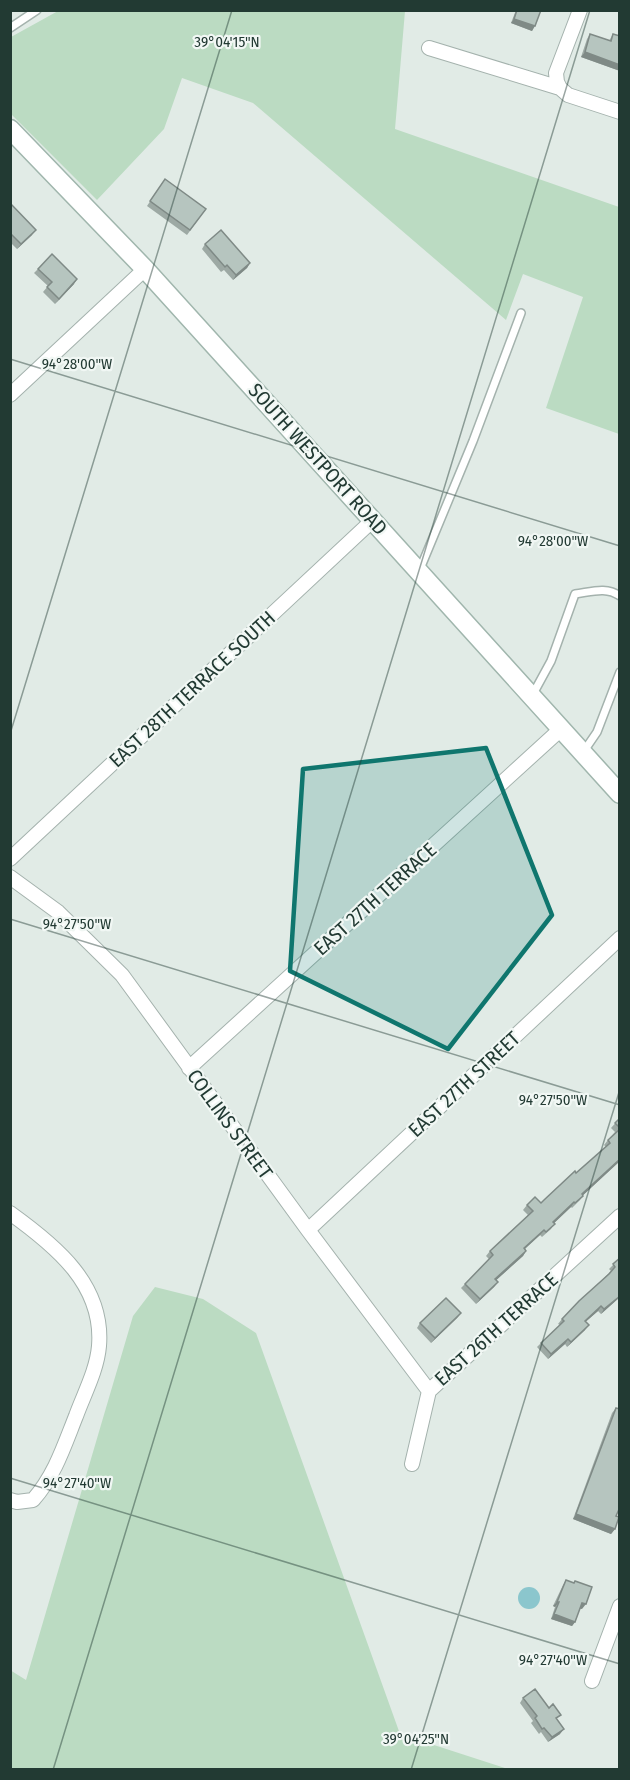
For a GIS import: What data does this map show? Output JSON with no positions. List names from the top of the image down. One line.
{"streets":{"street":["SOUTH WESTPORT ROAD","EAST 28TH TERRACE SOUTH","EAST 27TH TERRACE","EAST 27TH STREET","COLLINS STREET","EAST 26TH TERRACE"]},"crossings":[["SOUTH WESTPORT ROAD","EAST 28TH TERRACE SOUTH"],["SOUTH WESTPORT ROAD","EAST 27TH TERRACE"],["EAST 27TH TERRACE","COLLINS STREET"],["EAST 27TH STREET","COLLINS STREET"],["COLLINS STREET","EAST 26TH TERRACE"]],"coordinates":["39°04'15\"N","94°28'00\"W","94°27'50\"W","94°27'40\"W","39°04'25\"N"]}
